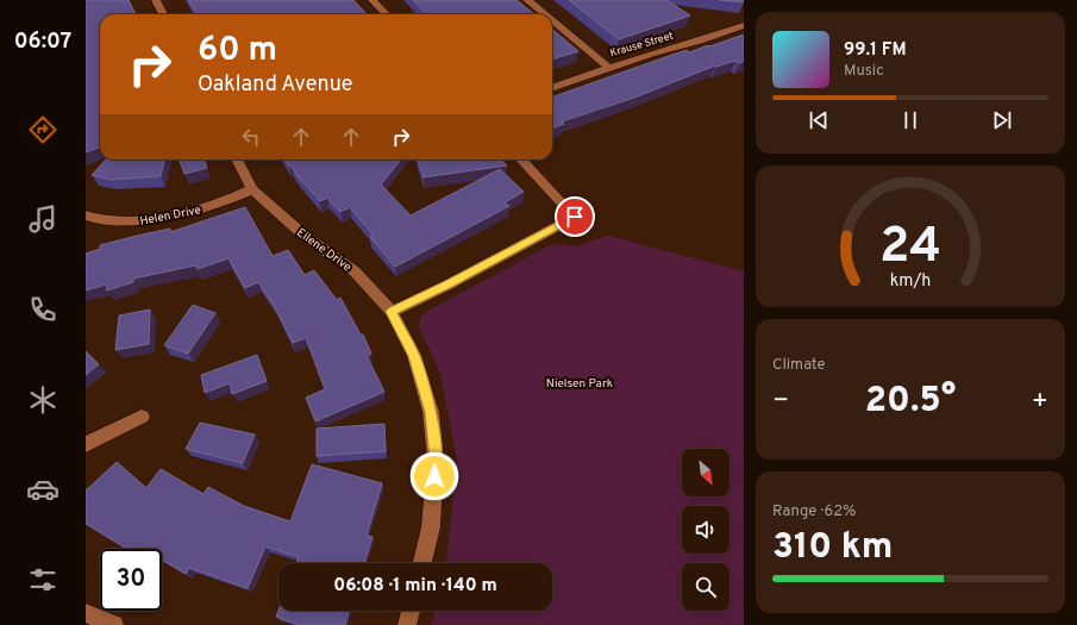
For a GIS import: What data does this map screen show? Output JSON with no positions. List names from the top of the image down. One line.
{"streets":{"street":["Krause Street","Helen Drive","Eilene Drive"]},"crossings":[["Helen Drive","Eilene Drive"]],"parks":["Nielsen Park"],"north":"bottom right","page":{"tabs":"06:07","turn":["60 m","Oakland Avenue"],"song":["99.1 FM","Music"],"tile":["Climate",["Range · 62%","310 km"]],"heat":["−","20.5°","+"],"limit":"30","trip":"06:08 · 1 min · 140 m","gauge":["24","km/h"]}}
